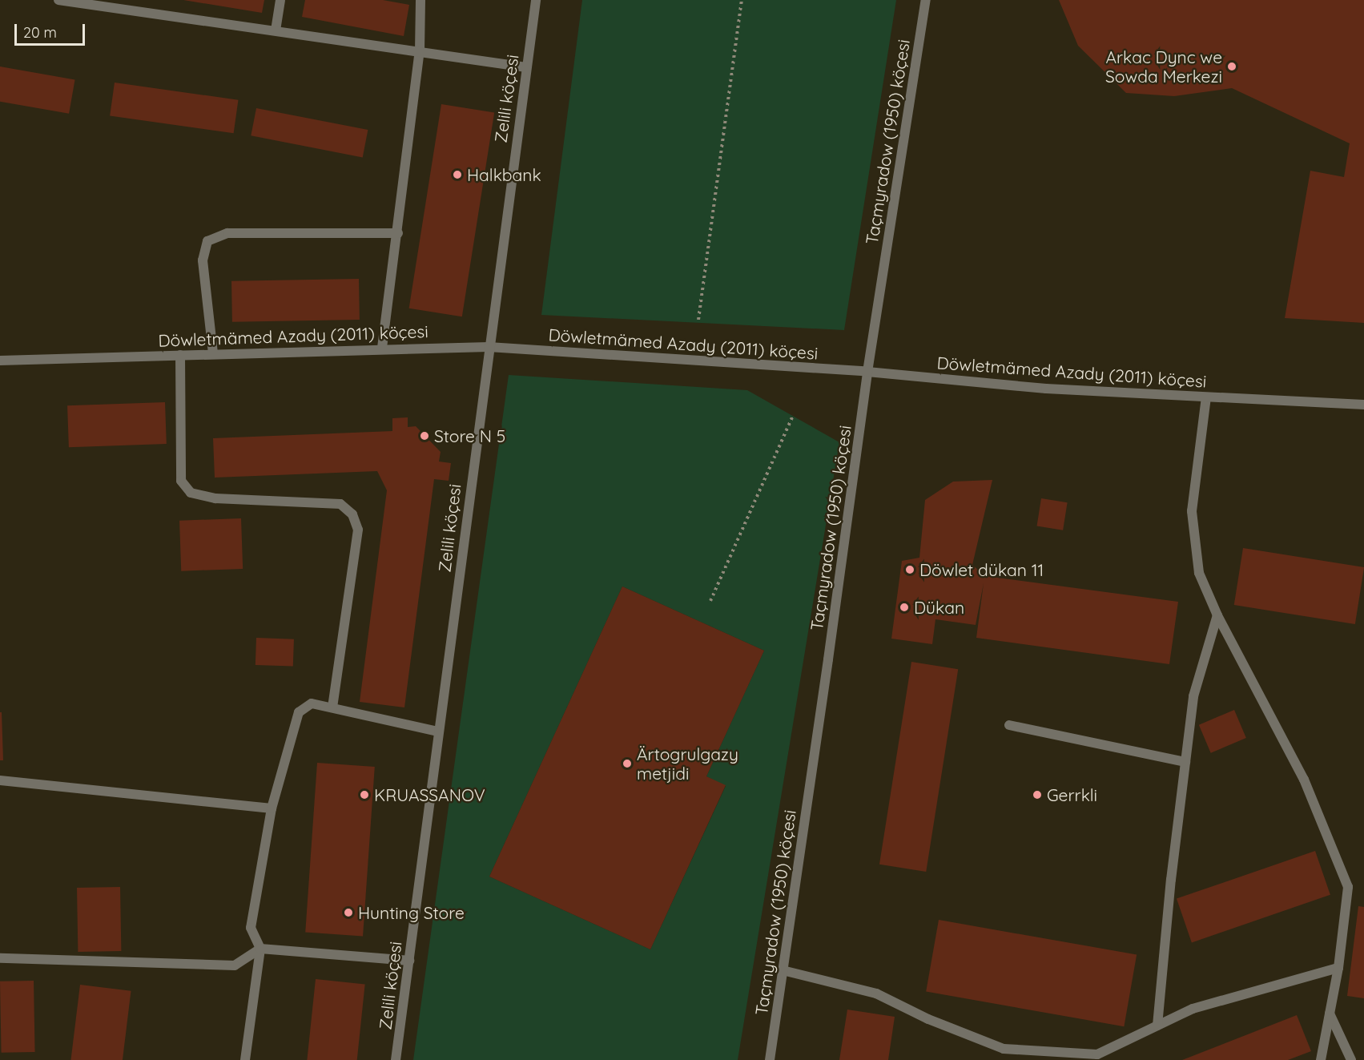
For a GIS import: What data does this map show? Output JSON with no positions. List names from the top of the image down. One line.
{"streets":{"street":["Zelili köçesi","Taçmyradow (1950) köçesi","Döwletmämed Azady (2011) köçesi"]},"crossings":[["Zelili köçesi","Döwletmämed Azady (2011) köçesi"],["Taçmyradow (1950) köçesi","Döwletmämed Azady (2011) köçesi"]],"places":["Arkac Dync we Sowda Merkezi","Halkbank","Store N 5","Döwlet dükan 11","Dükan","Ärtogrulgazy metjidi","KRUASSANOV","Gerrkli","Hunting Store"],"scale_bar":"20 m"}
